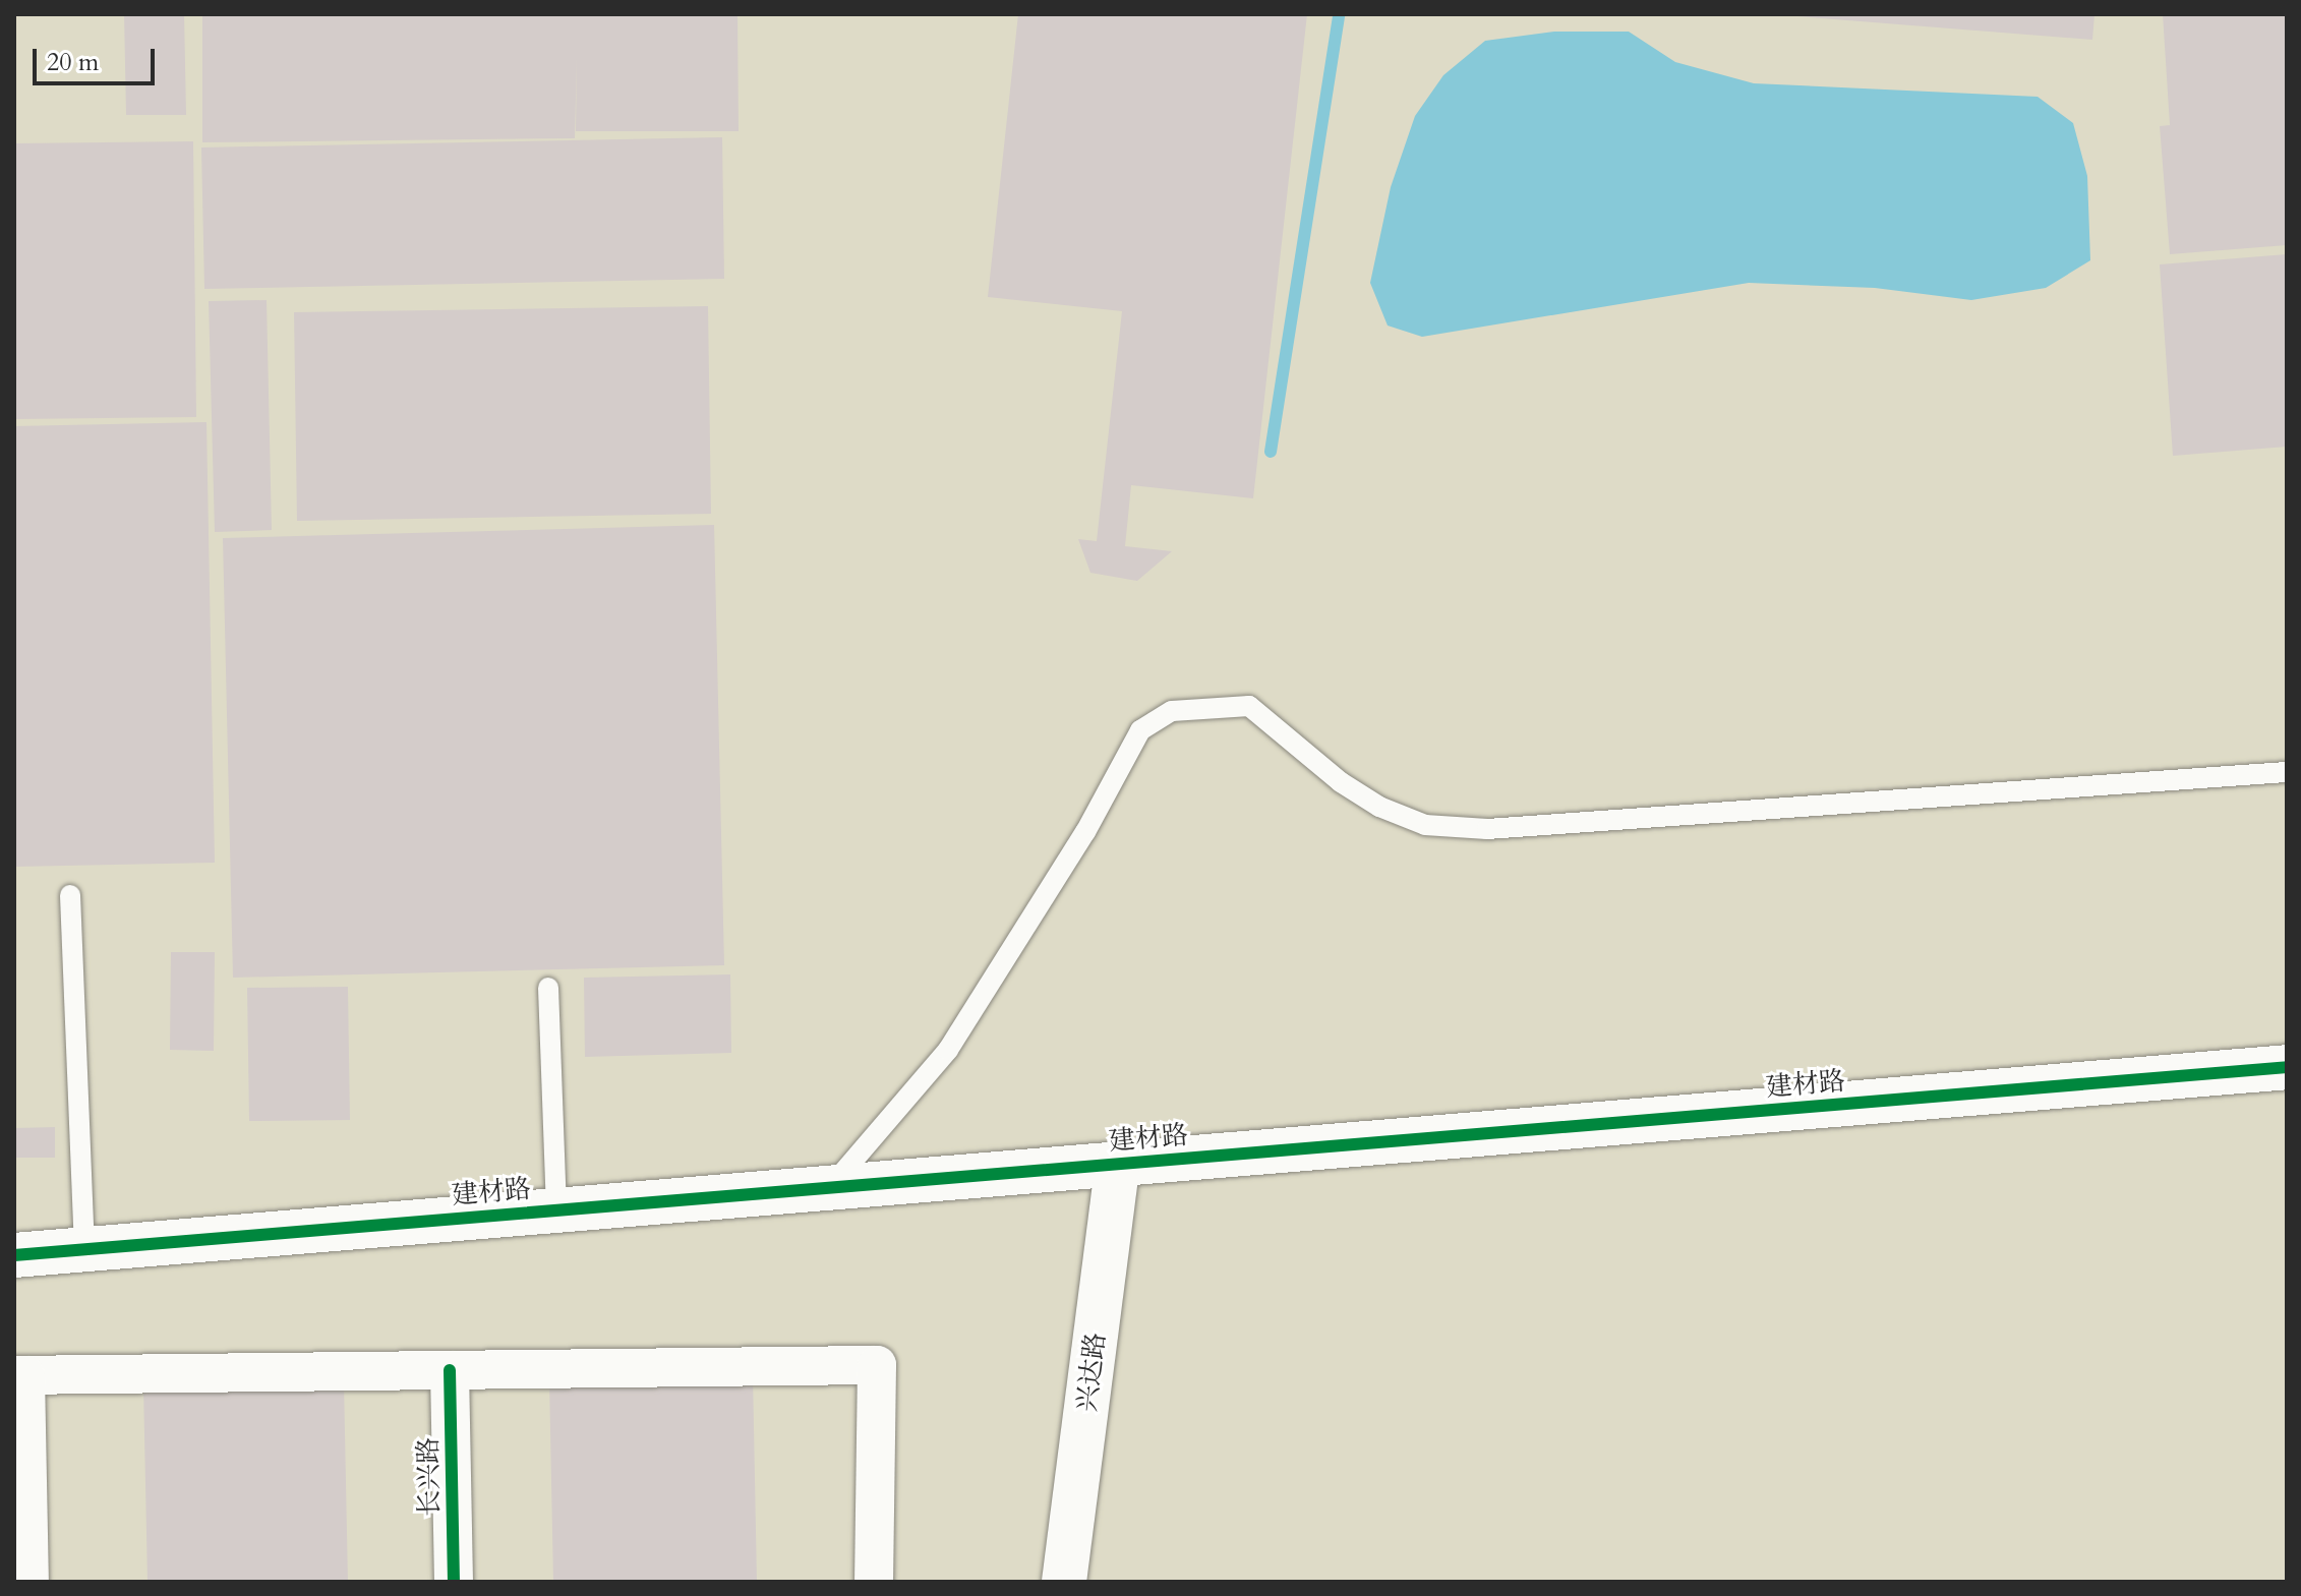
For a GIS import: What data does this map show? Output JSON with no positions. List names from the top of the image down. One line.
{"streets":{"street":["建材路","兴达路","长兴路"]},"crossings":[["建材路","兴达路"]],"scale_bar":"20 m"}
